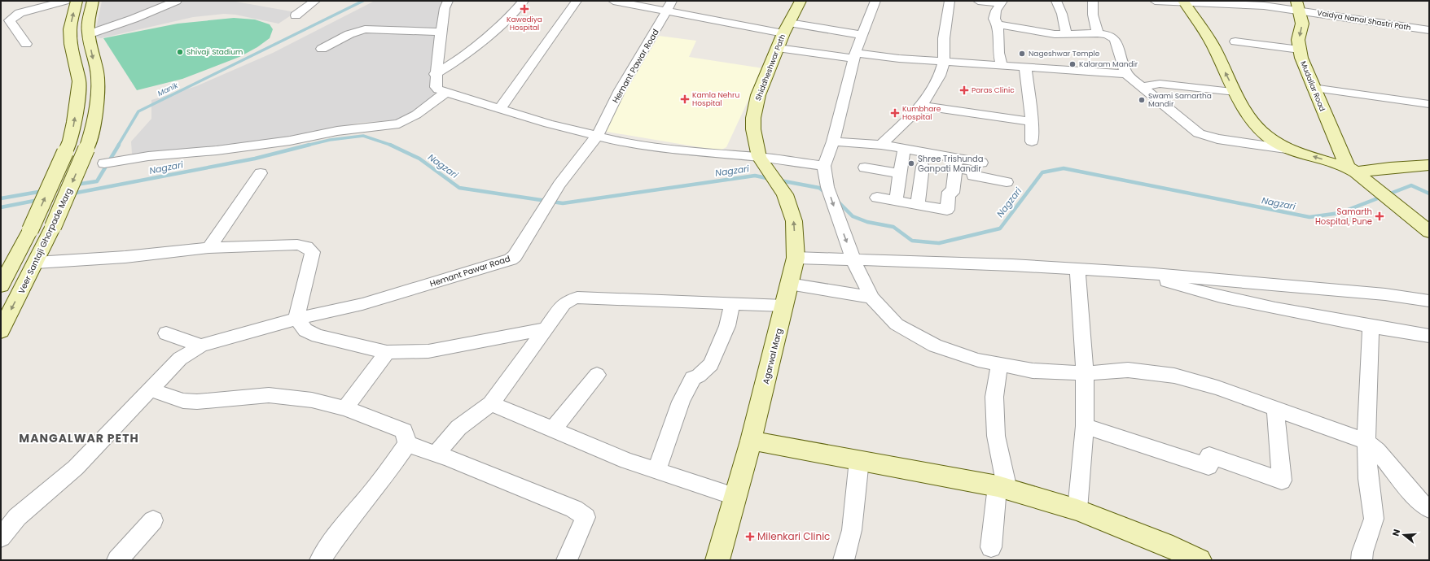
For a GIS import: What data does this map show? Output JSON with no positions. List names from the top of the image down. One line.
{"streets":{"street":["Vaidya Nanal Shastri Path","Hemant Pawar Road","Shiddheshwar Path","Mudaliar Road","Veer Santaji Ghorpade Marg","Agarwal Marg"]},"crossings":[["Vaidya Nanal Shastri Path","Mudaliar Road"],["Shiddheshwar Path","Agarwal Marg"]],"districts":["MANGALWAR PETH"],"water":["Manik","Nagzari"],"places":{"health":["Kawediya Hospital","Paras Clinic","Kamla Nehru Hospital","Kumbhare Hospital","Samarth Hospital, Pune","Milenkari Clinic"],"other":["Shivaji Stadium","Nageshwar Temple","Kalaram Mandir","Swami Samartha Mandir","Shree Trishunda Ganpati Mandir"]},"north":"left"}
